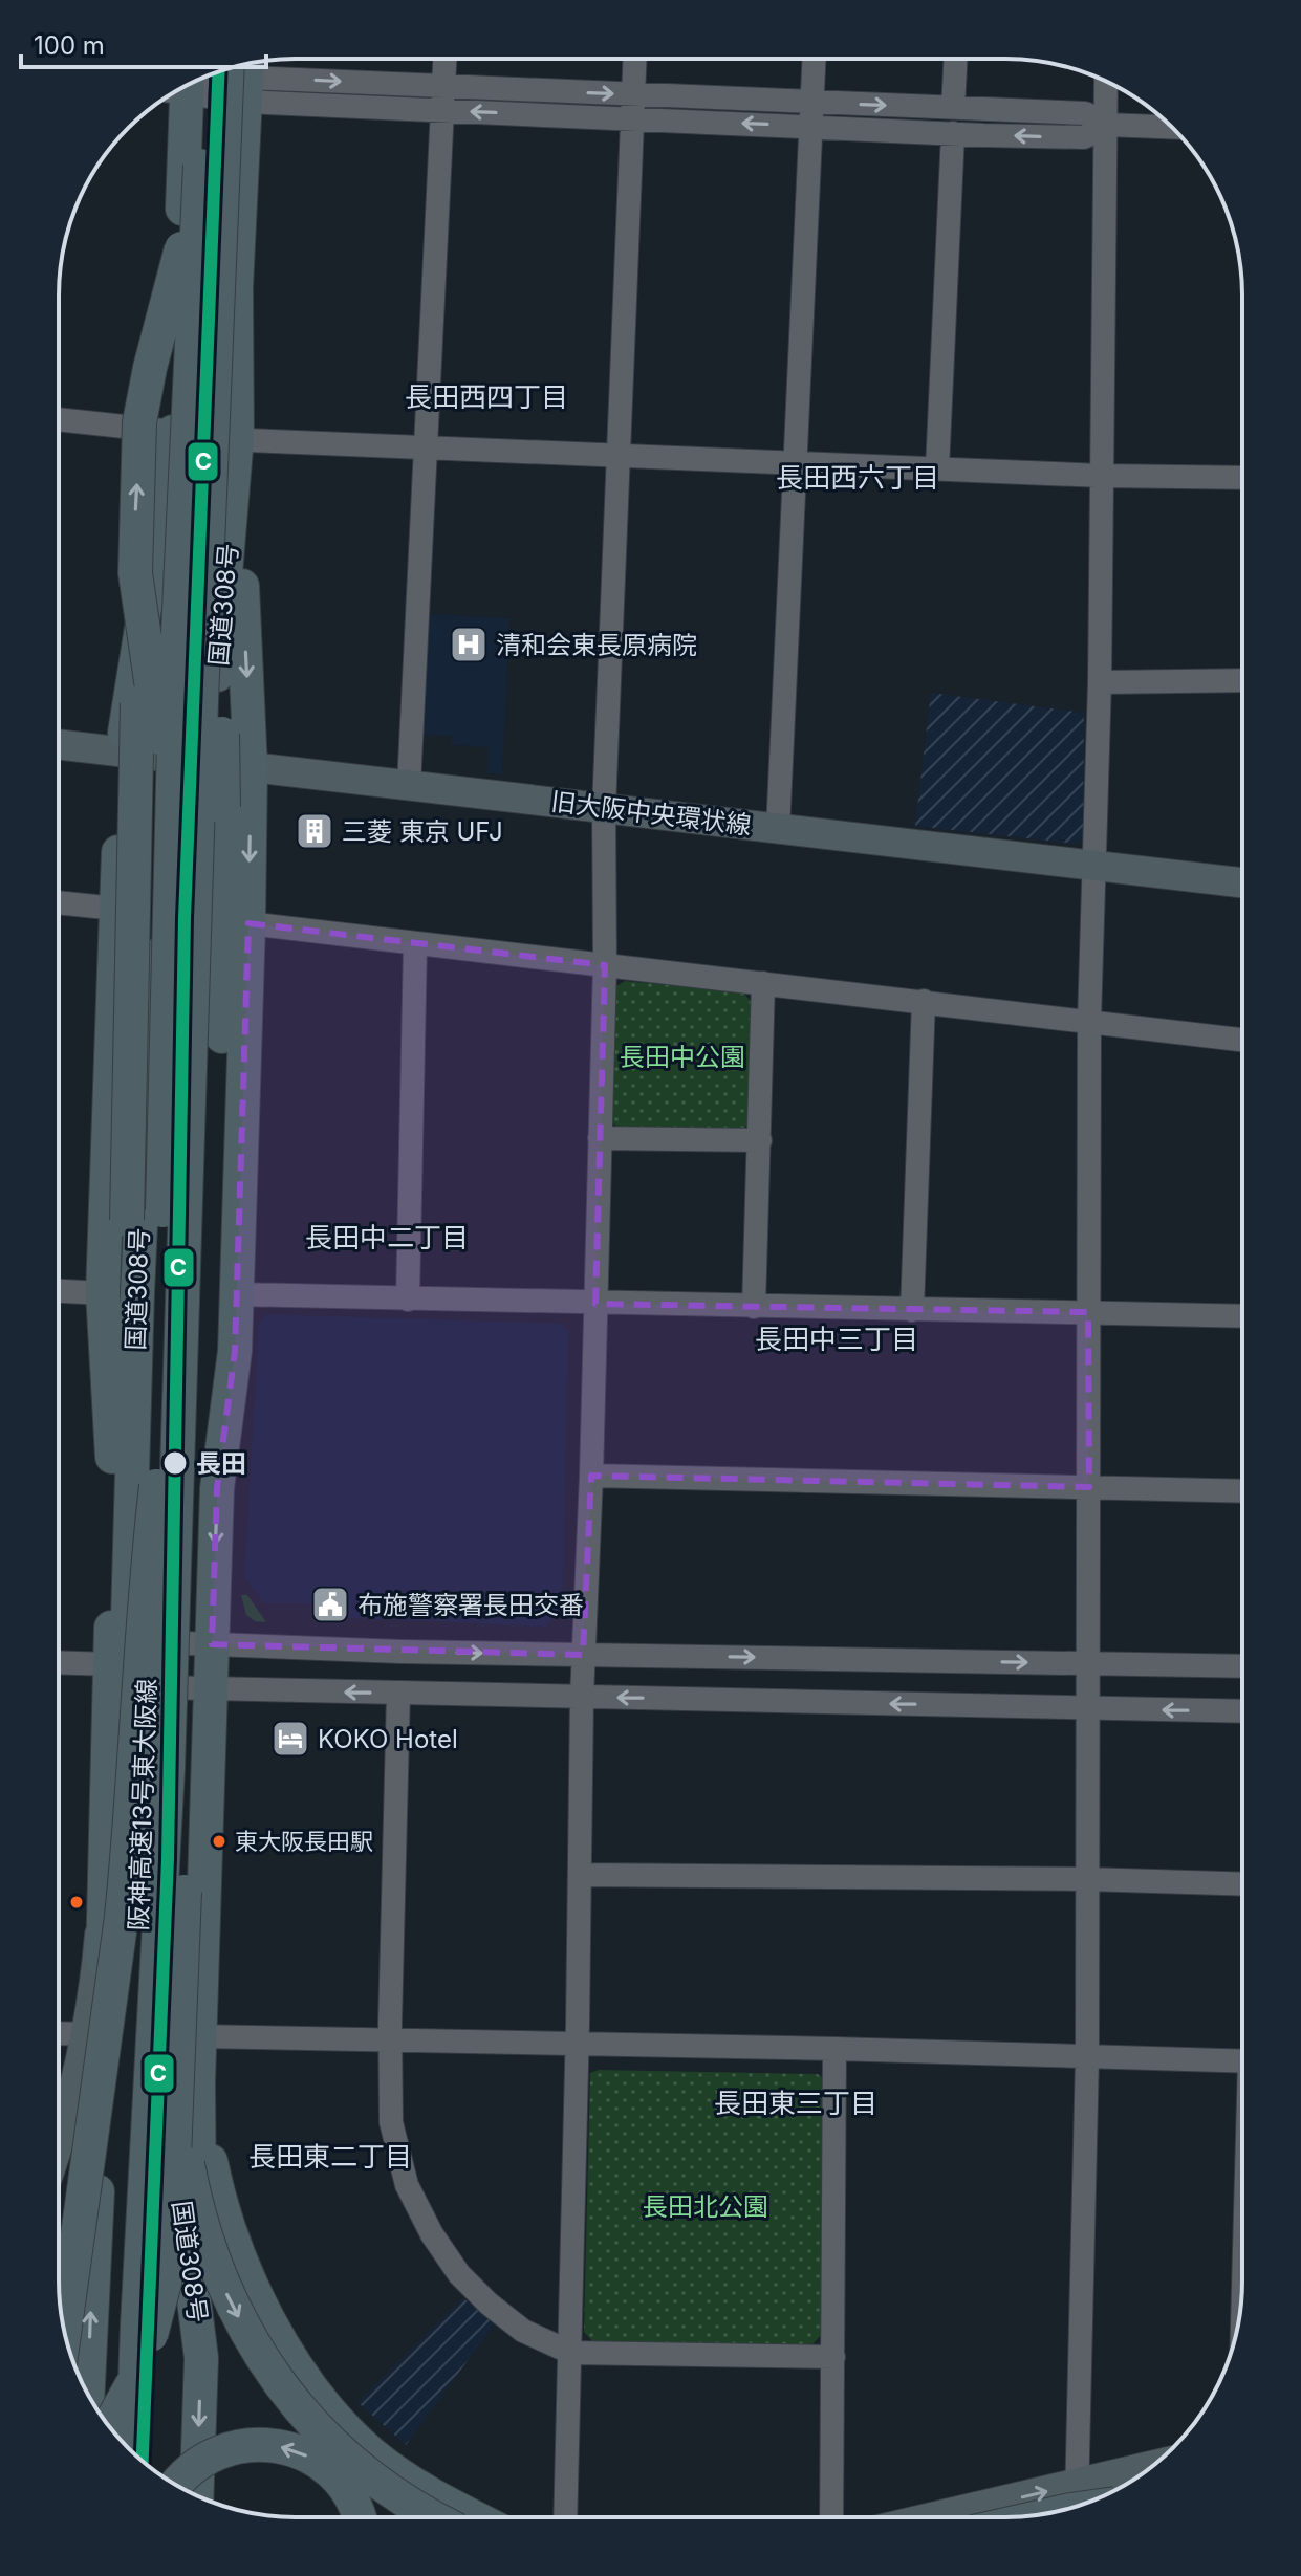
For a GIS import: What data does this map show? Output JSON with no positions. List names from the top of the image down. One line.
{"streets":{"highway":["国道308号","阪神高速13号東大阪線"],"main road":["旧大阪中央環状線"]},"crossings":[["国道308号","旧大阪中央環状線"],["国道308号","阪神高速13号東大阪線"]],"districts":["長田西四丁目","長田西六丁目","長田中二丁目","長田中三丁目","長田東三丁目","長田東二丁目"],"parks":["長田中公園","長田北公園"],"places":{"hospital":["清和会東長原病院"],"building":["三菱 東京 UFJ"],"other":["長田","東大阪長田駅"],"public building":["布施警察署長田交番"],"hotel":["KOKO Hotel"]},"lines":["transit line C"],"scale_bar":"100 m"}
